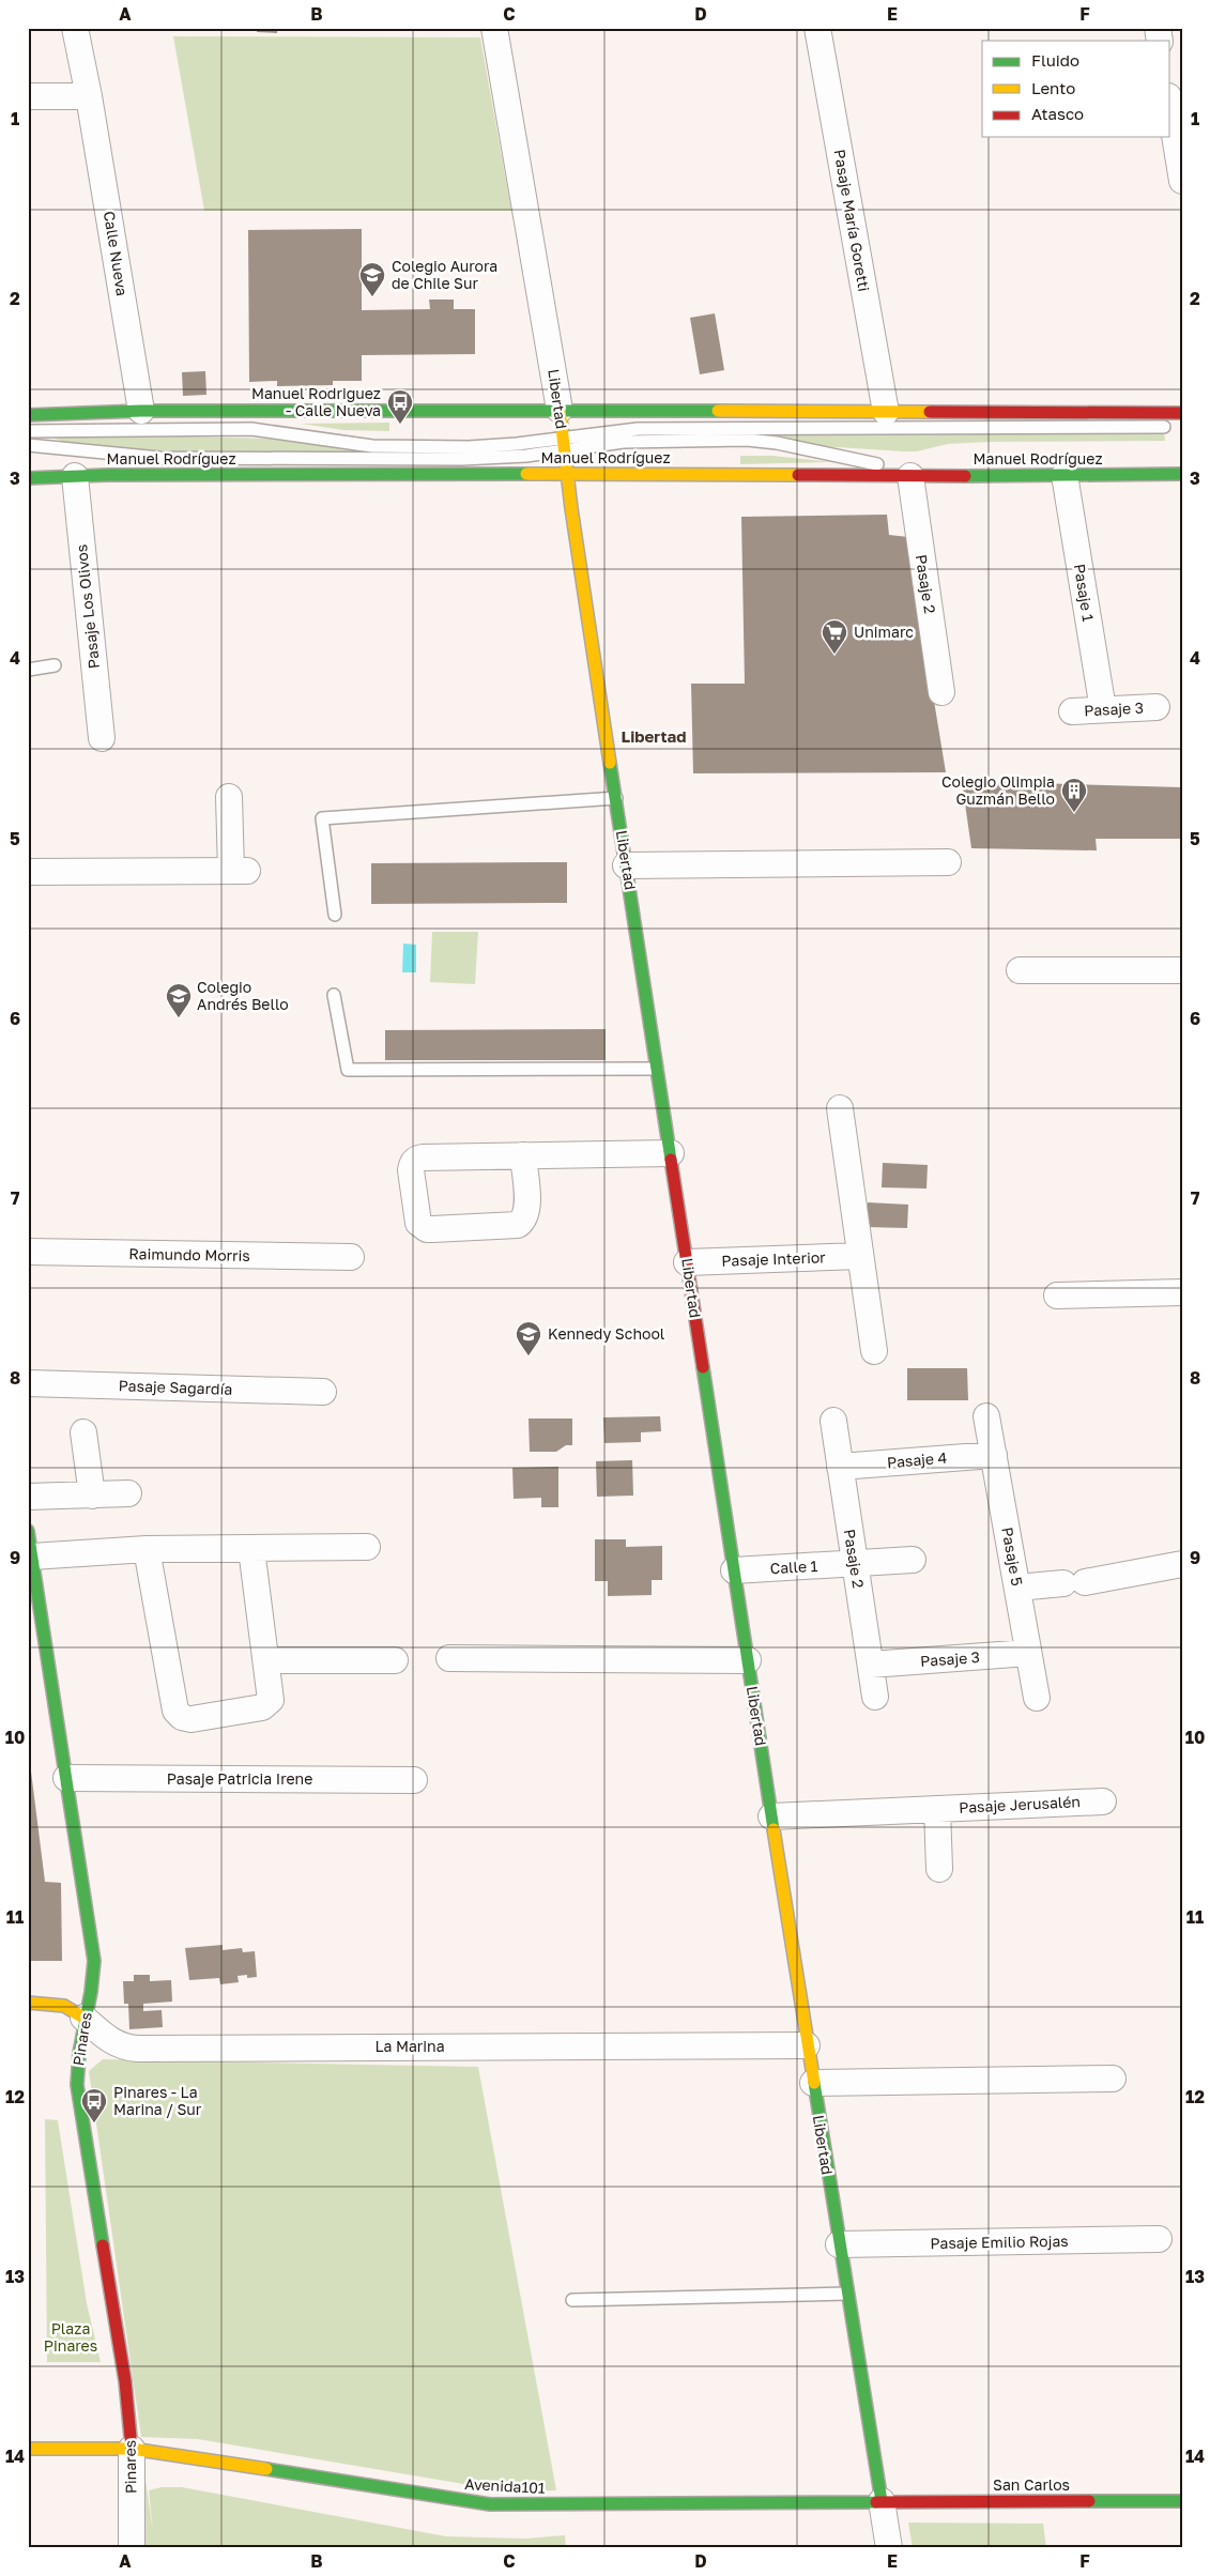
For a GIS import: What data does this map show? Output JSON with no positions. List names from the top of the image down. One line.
{"streets":{"street":["Pasaje María Goretti","Calle Nueva","Libertad","Manuel Rodríguez","Pasaje 2","Pasaje 1","Pasaje Los Olivos","Pasaje 3","Raimundo Morris","Pasaje Interior","Pasaje Sagardía","Pasaje 4","Pasaje 5","Calle 1","Pasaje Patricia Irene","Pasaje Jerusalén","Pinares","La Marina","Pasaje Emilio Rojas","San Carlos","Avenida101"]},"crossings":[["Libertad","Manuel Rodríguez"],["Libertad","Pasaje Interior"],["Libertad","Calle 1"],["Libertad","Pasaje Jerusalén"],["Libertad","La Marina"],["Libertad","Pasaje Emilio Rojas"],["Libertad","San Carlos"],["Libertad","Avenida101"],["Manuel Rodríguez","Pasaje 2"],["Manuel Rodríguez","Pasaje 1"],["Manuel Rodríguez","Pasaje Los Olivos"],["Pasaje 2","Pasaje 3"],["Pasaje 2","Pasaje 4"],["Pasaje 2","Calle 1"],["Pasaje 1","Pasaje 3"],["Pasaje 3","Pasaje 5"],["Pasaje 4","Pasaje 5"],["Pasaje Patricia Irene","Pinares"],["Pinares","La Marina"],["Pinares","Avenida101"],["San Carlos","Avenida101"]],"districts":["Libertad"],"parks":["Plaza Pinares"],"places":{"school or university":["Colegio Aurora de Chile Sur","Colegio Andrés Bello","Kennedy School"],"bus stop":["Manuel Rodriguez - Calle Nueva","Pinares - La Marina / Sur"],"supermarket":["Unimarc"],"building":["Colegio Olimpia Guzmán Bello"]},"legend":["Fluido","Lento","Atasco"],"grid":{"columns":["A","B","C","D","E","F"],"rows":["1","2","3","4","5","6","7","8","9","10","11","12","13","14"]}}
